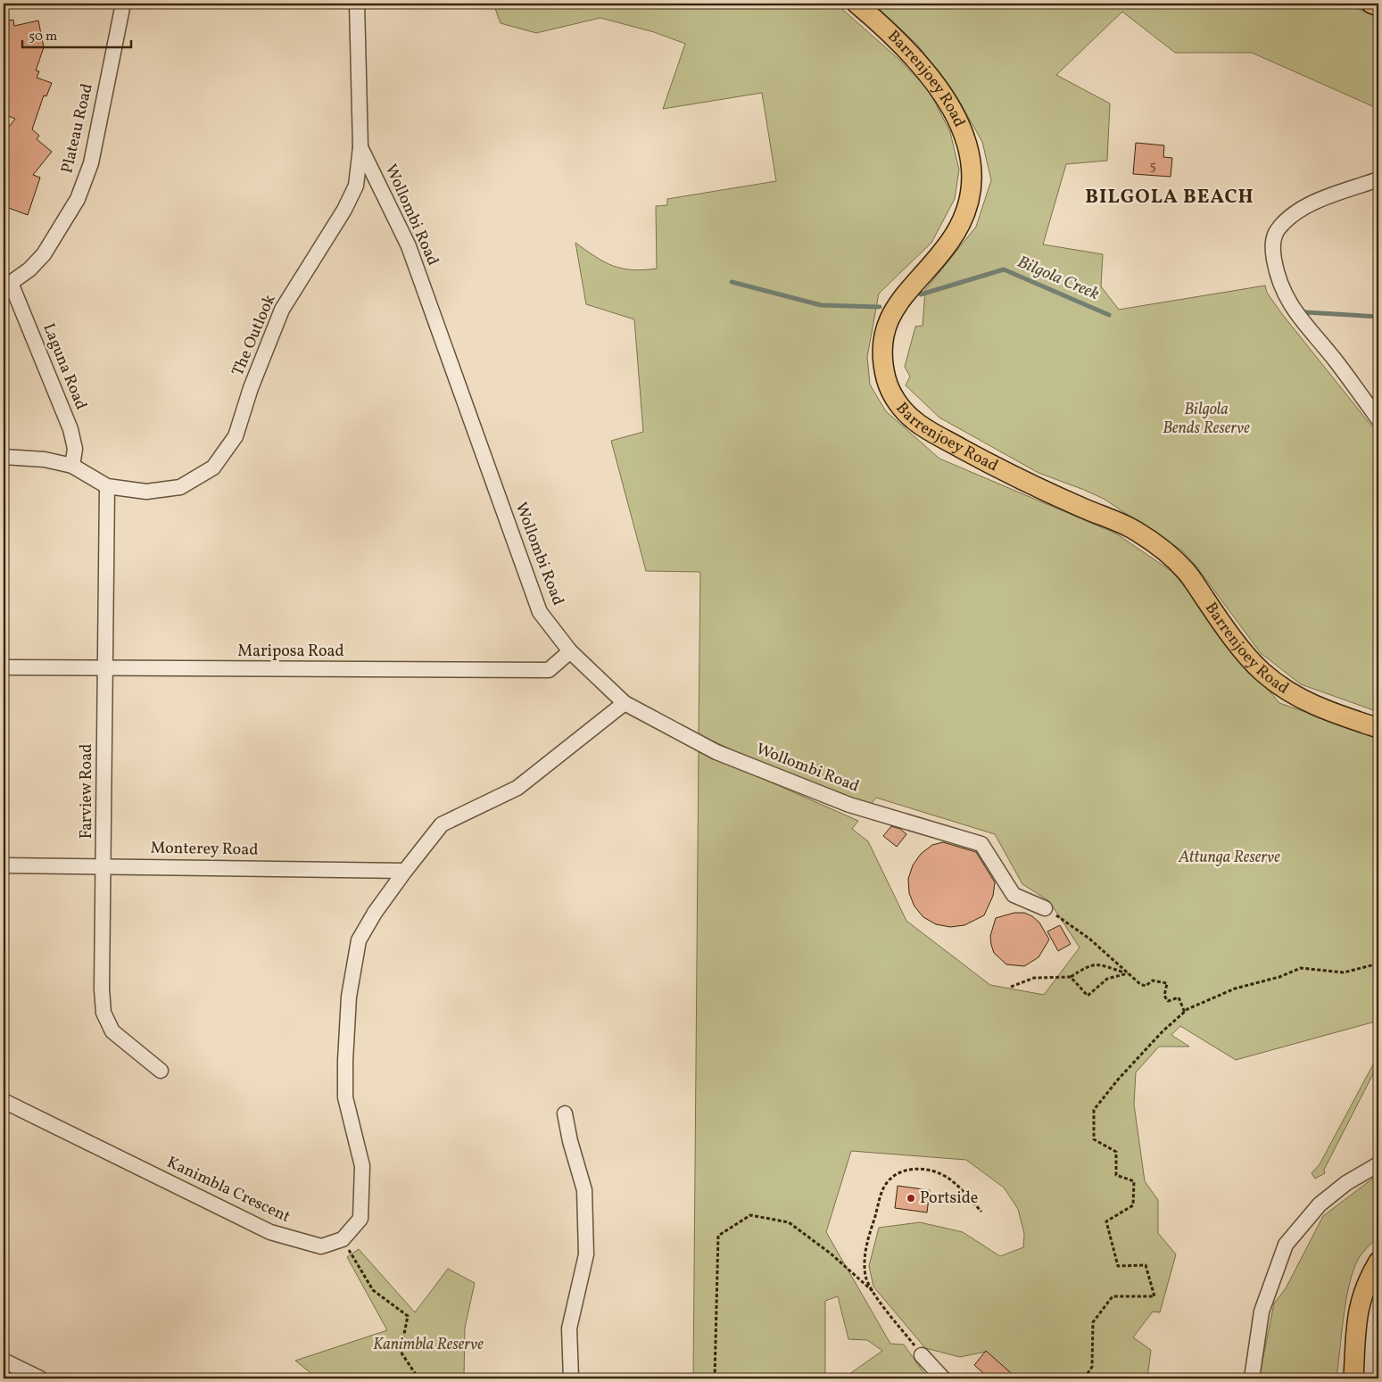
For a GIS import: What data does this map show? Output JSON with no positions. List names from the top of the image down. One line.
{"streets":{"main road":["Barrenjoey Road"],"street":["Plateau Road","Wollombi Road","The Outlook","Laguna Road","Mariposa Road","Farview Road","Monterey Road","Kanimbla Crescent"]},"crossings":[["Plateau Road","Laguna Road"],["Wollombi Road","The Outlook"],["Wollombi Road","Mariposa Road"],["The Outlook","Laguna Road"],["The Outlook","Farview Road"],["Mariposa Road","Farview Road"],["Farview Road","Monterey Road"]],"districts":["BILGOLA BEACH"],"water":["Bilgola Creek"],"parks":["Bilgola Bends Reserve","Attunga Reserve","Kanimbla Reserve"],"places":["Portside"],"house_numbers":["5"],"scale_bar":"50 m"}
